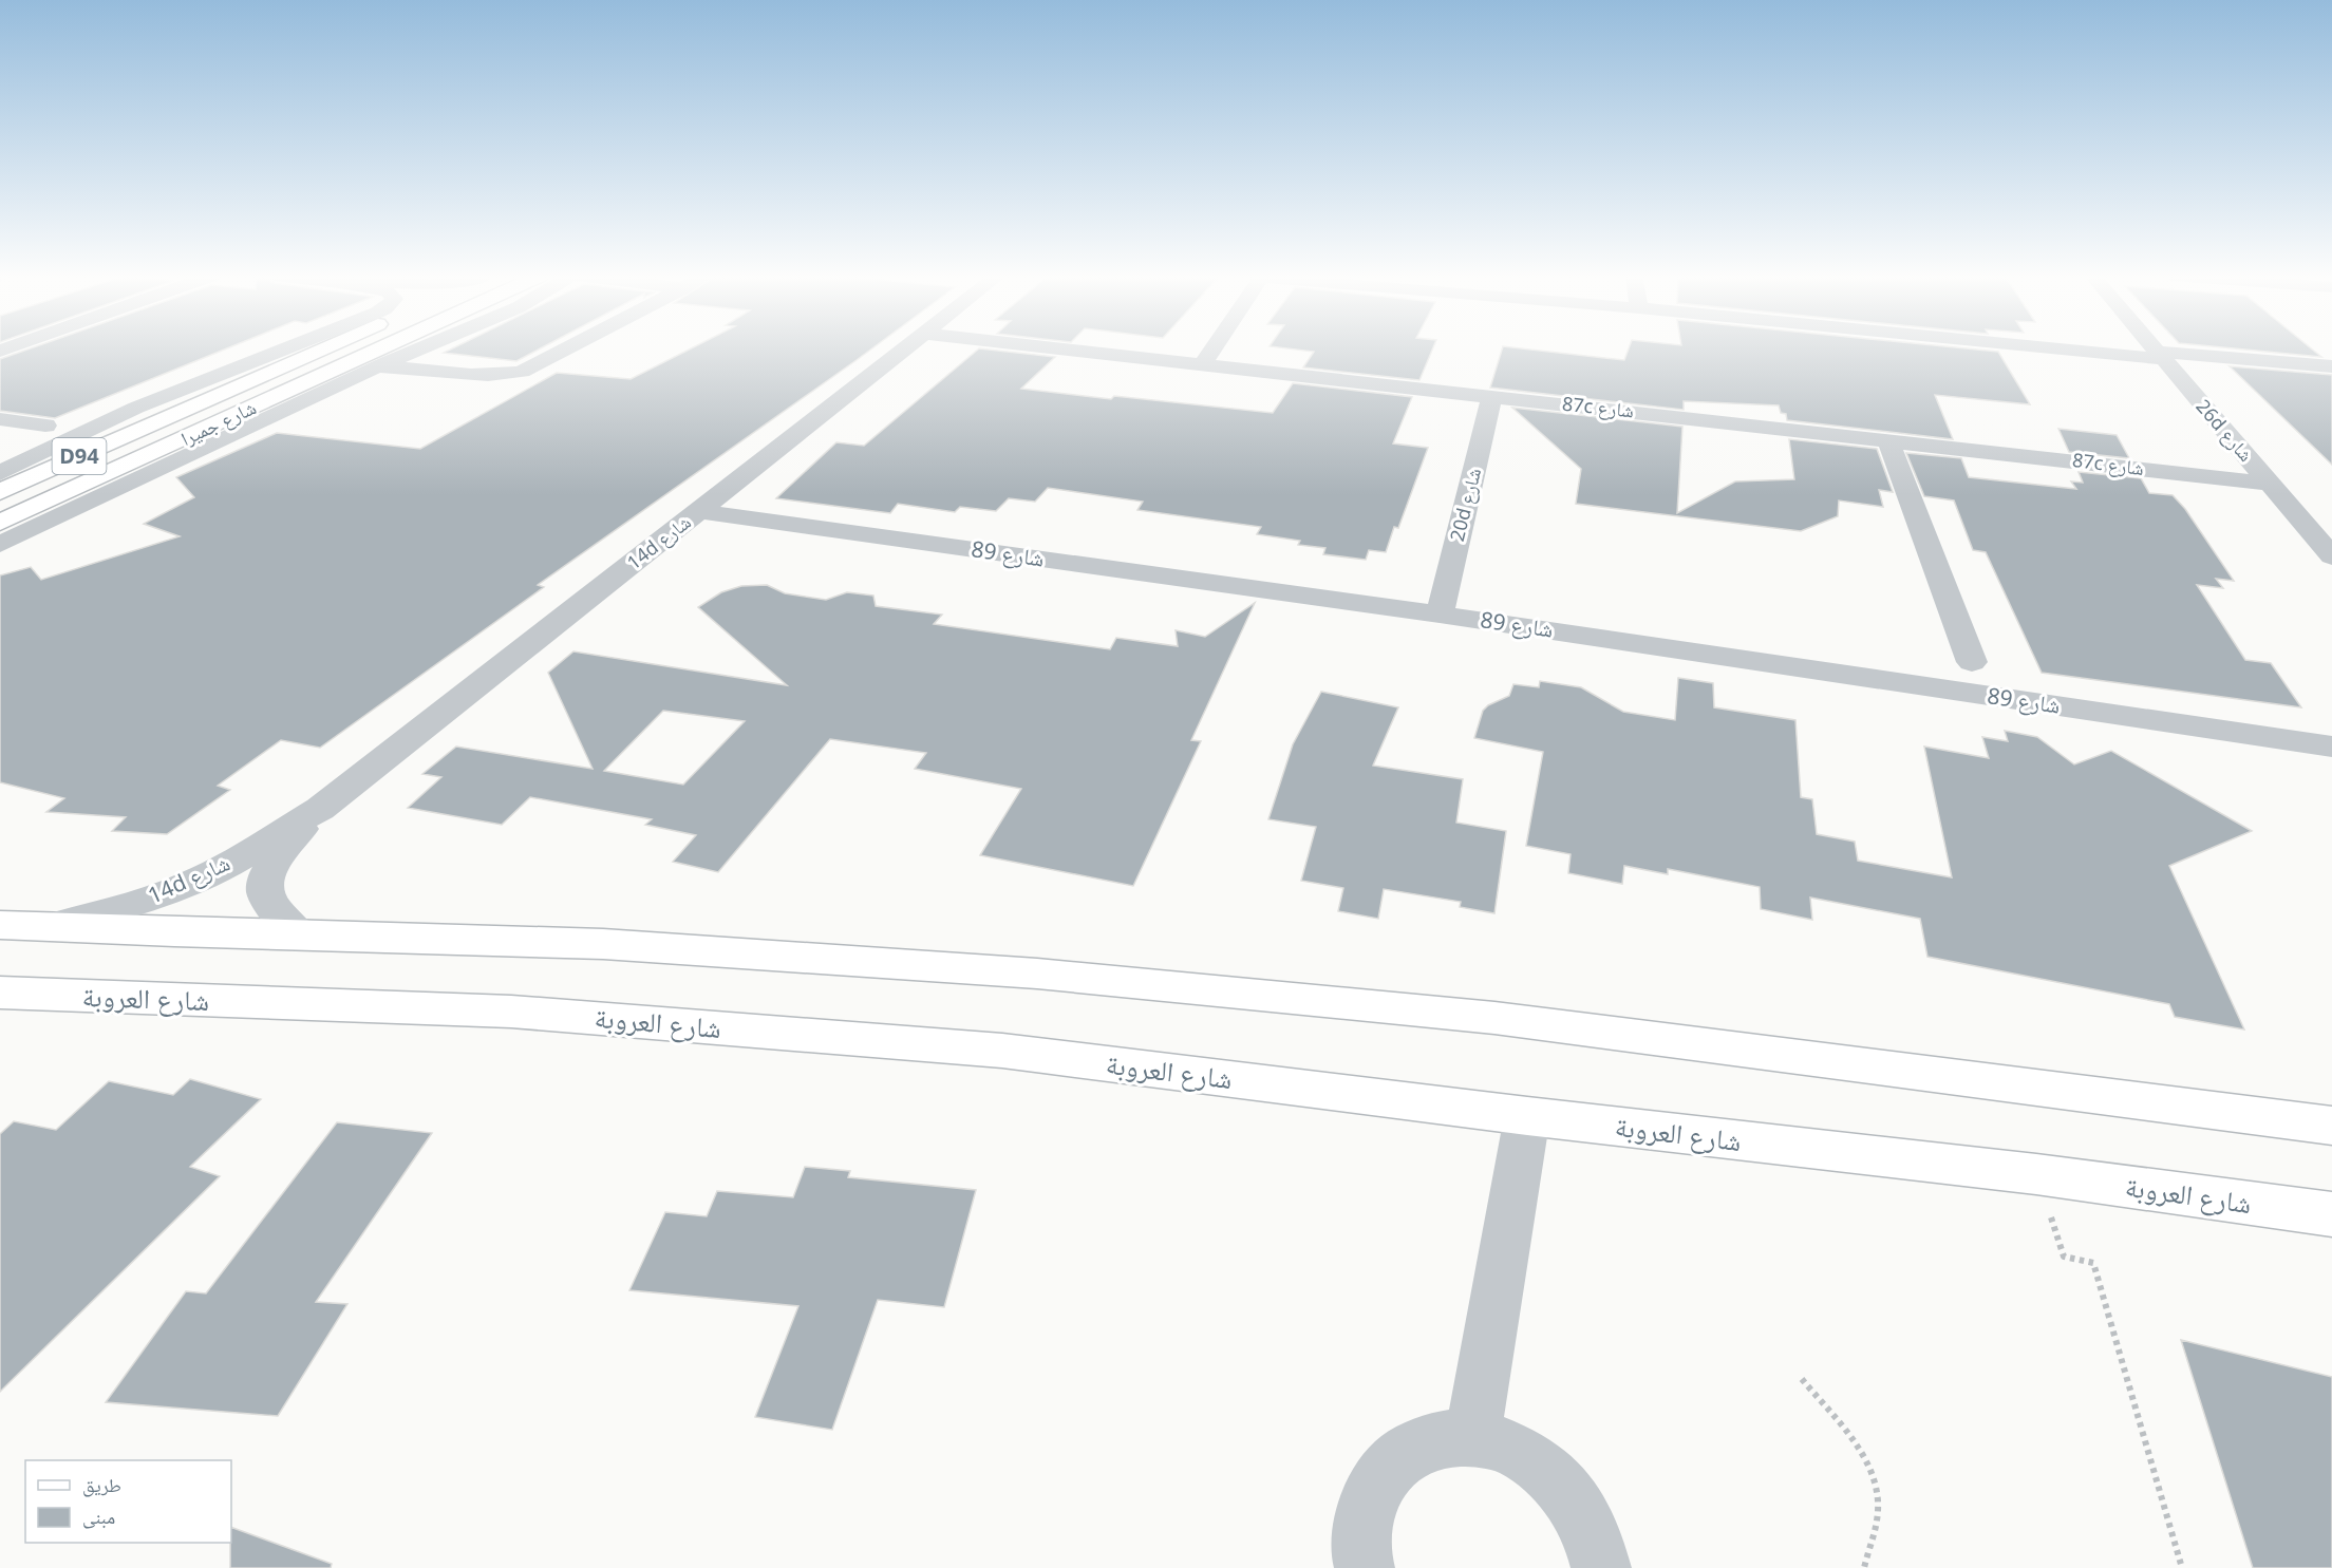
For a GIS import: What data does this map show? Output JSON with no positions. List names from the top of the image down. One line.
{"streets":{"main road":["شارع جميرا","D94","شارع العروبة"],"street":["87c شارع","26d شارع","20d شارع","14d شارع","شارع 89"]},"crossings":[["87c شارع","26d شارع"],["87c شارع","20d شارع"],["20d شارع","شارع 89"],["14d شارع","شارع 89"]],"legend":["طريق","مبنى"]}
